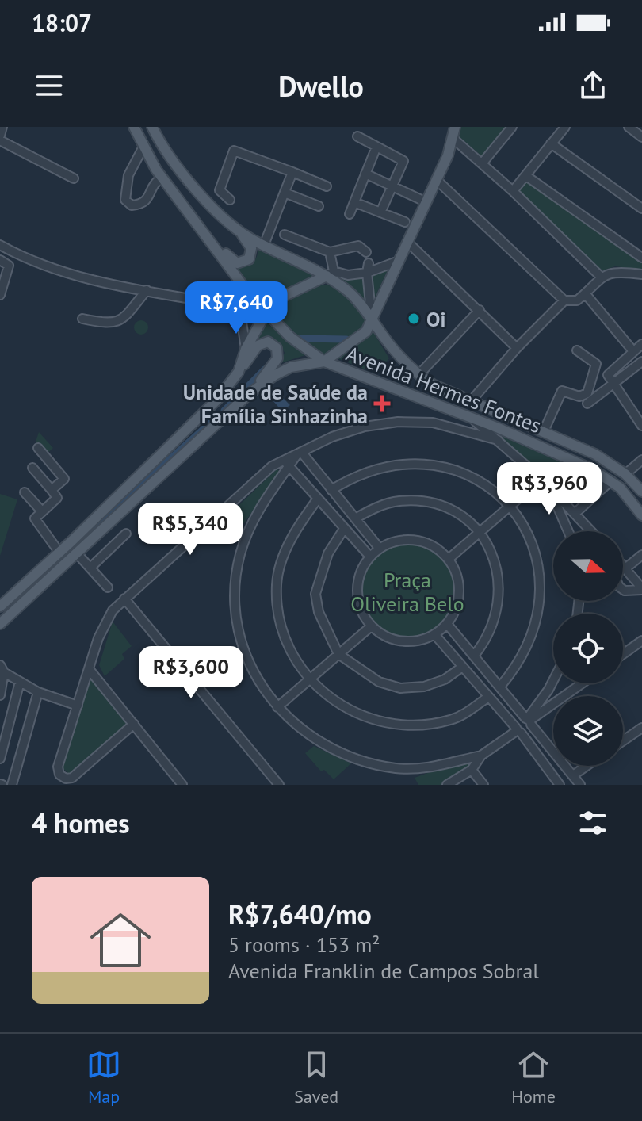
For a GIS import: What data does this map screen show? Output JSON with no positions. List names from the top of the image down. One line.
{"streets":{"main road":["Avenida Hermes Fontes"]},"parks":["Praça Oliveira Belo"],"places":{"other":["Oi"],"health":["Unidade de Saúde da Família Sinhazinha"]},"north":"right","page":{"status":"18:07","header":"Dwello","price":["R$7,640","R$3,960","R$5,340","R$3,600"],"heading":"4 homes","list":[{"name":"R$7,640/mo","note":"5 rooms · 153 m² · Avenida Franklin de Campos Sobral"}],"tabs":["Map","Saved","Home"]}}
